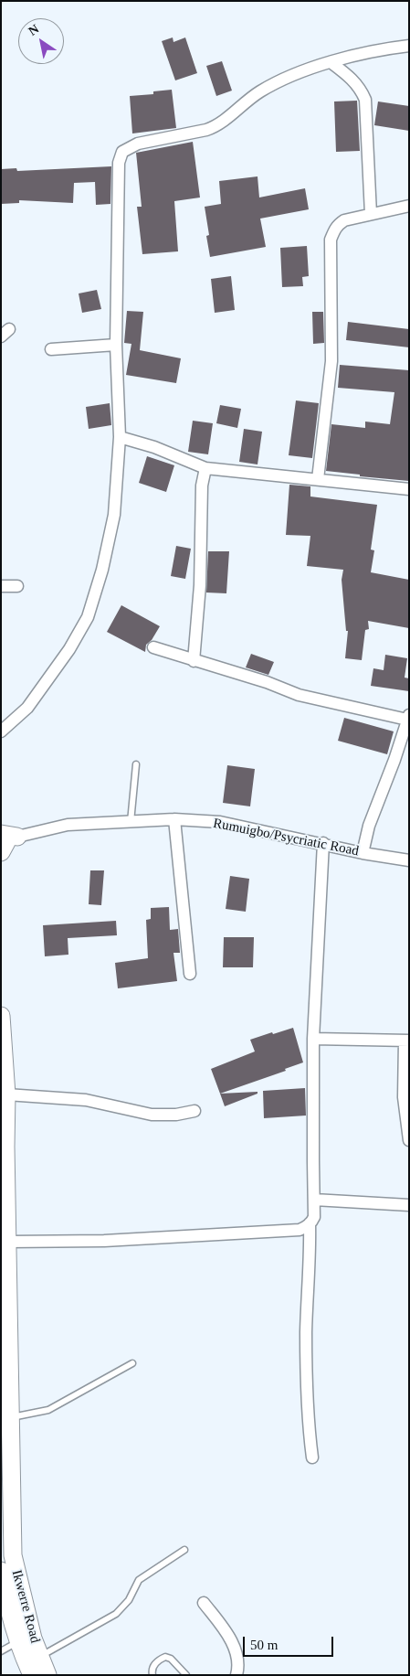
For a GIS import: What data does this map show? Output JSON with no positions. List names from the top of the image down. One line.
{"streets":{"main road":["Ikwerre Road"],"street":["Rumuigbo/Psycriatic Road"]},"scale_bar":"50 m","north":"top left"}
